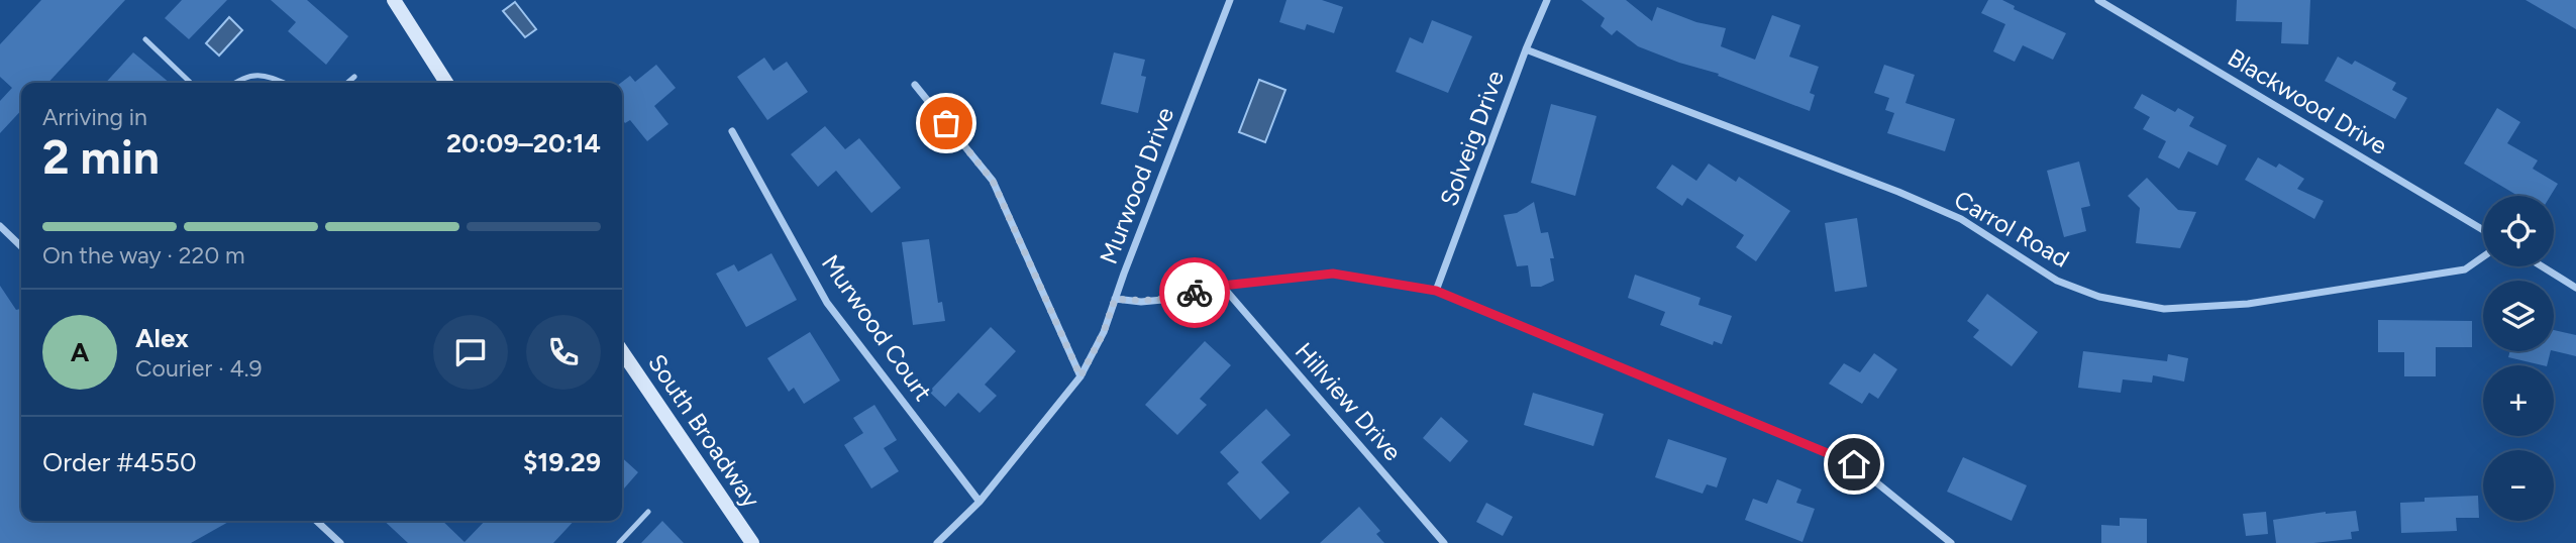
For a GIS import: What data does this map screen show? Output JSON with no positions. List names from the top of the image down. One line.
{"streets":{"main road":["South Broadway"],"street":["Blackwood Drive","Solveig Drive","Murwood Drive","Carrol Road","Murwood Court","Hillview Drive"]},"crossings":[["Solveig Drive","Carrol Road"],["Murwood Drive","Murwood Court"]],"page":{"heading":["2 min","Arriving in","20:09–20:14"],"panel":["Alex","Courier · 4.9","Order #4550","$19.29"],"map_buttons":["+","−"],"bar":"On the way · 220 m","round":"A"}}
